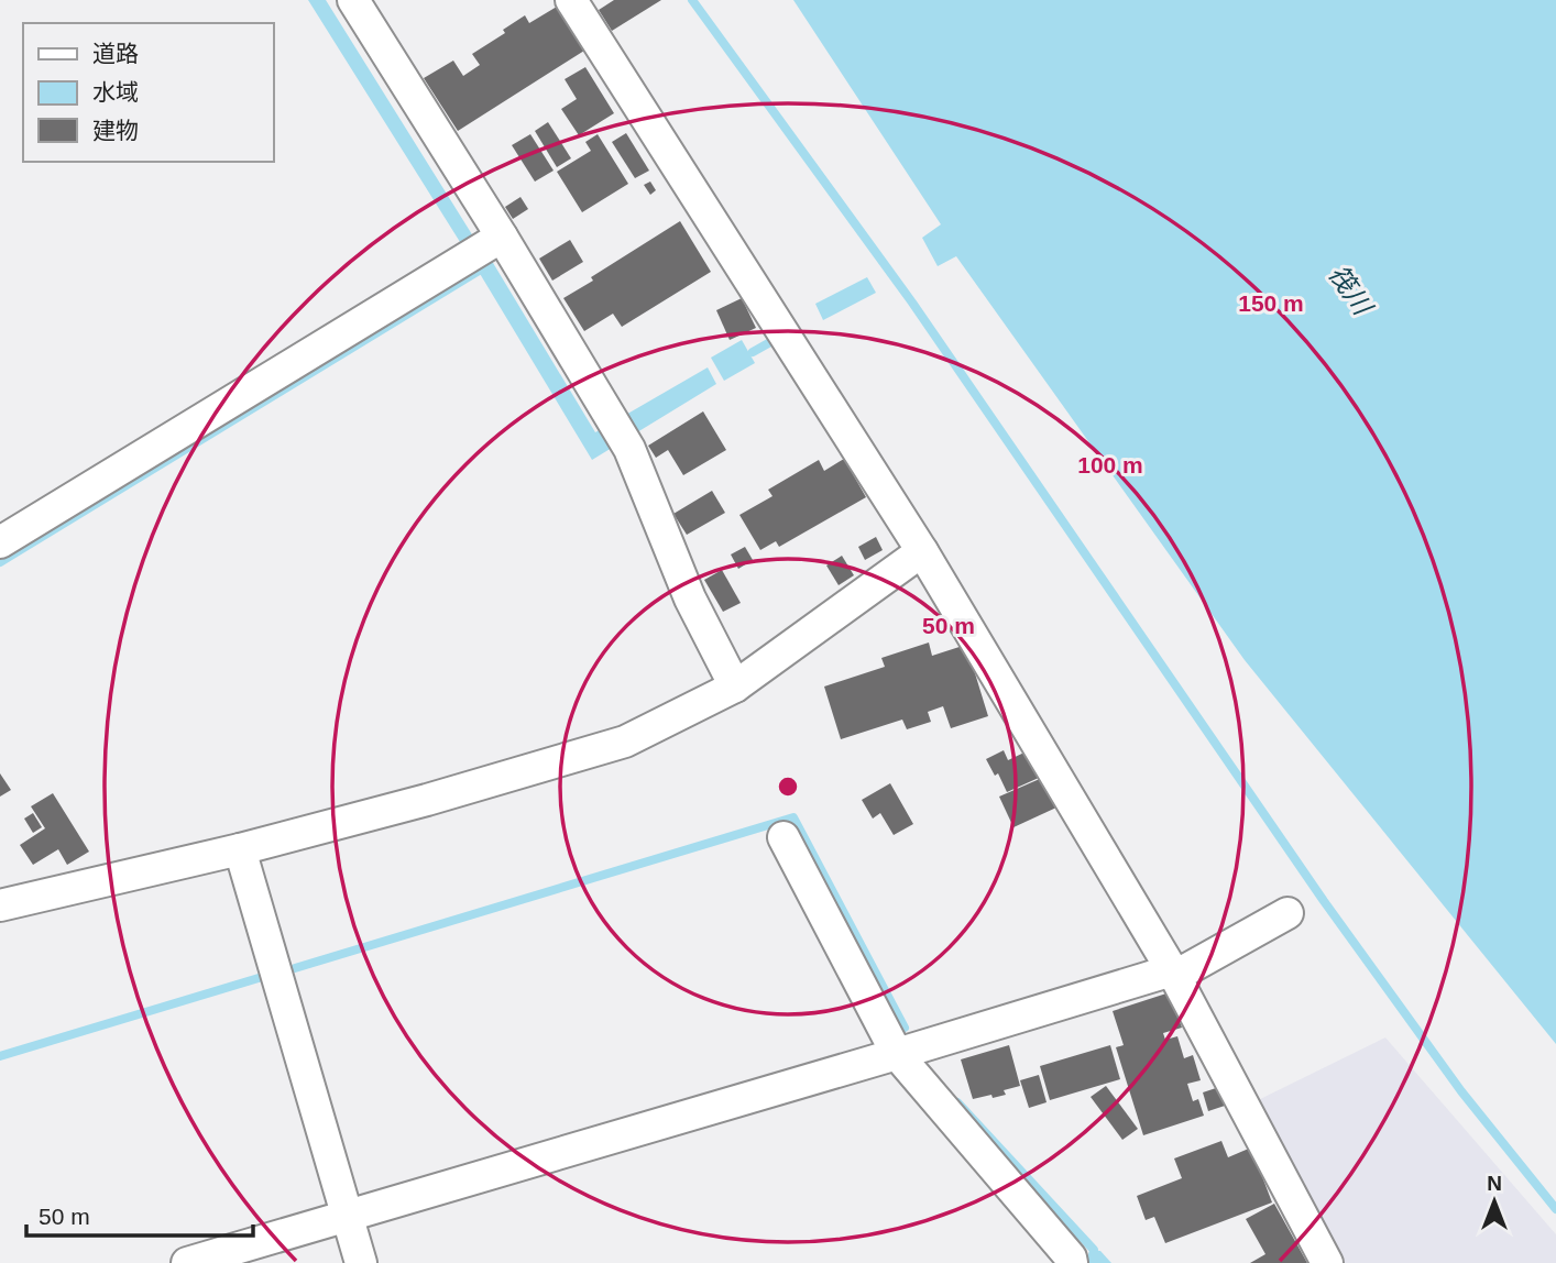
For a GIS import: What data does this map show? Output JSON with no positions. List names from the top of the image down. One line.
{"water":["筏川"],"legend":["道路","水域","建物"],"scale_bar":"50 m","north":"top","rings":["150 m","100 m","50 m"]}
